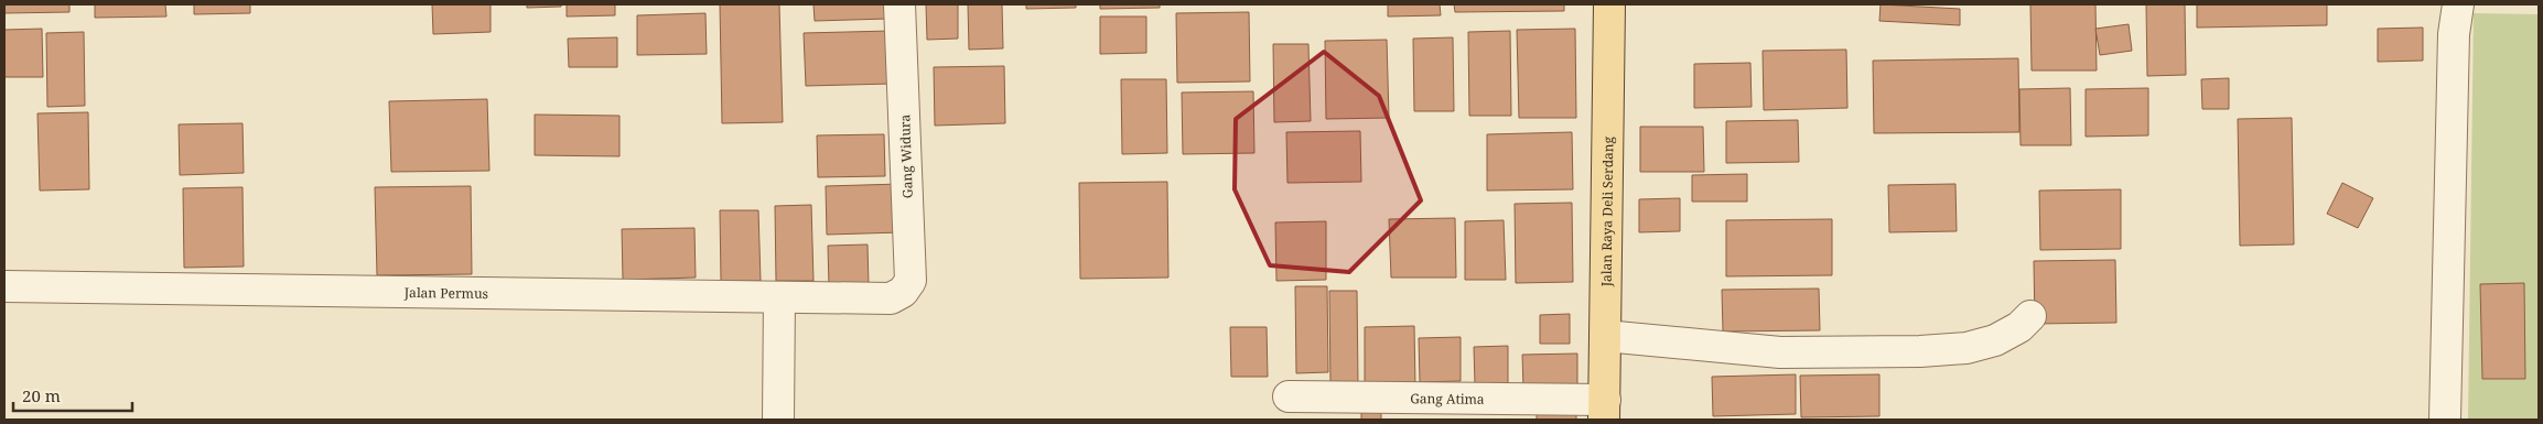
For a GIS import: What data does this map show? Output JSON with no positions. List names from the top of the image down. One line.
{"streets":{"main road":["Jalan Raya Deli Serdang"],"street":["Gang Widura","Jalan Permus","Gang Atima"]},"crossings":[["Gang Widura","Jalan Permus"],["Jalan Raya Deli Serdang","Gang Atima"]],"scale_bar":"20 m"}
